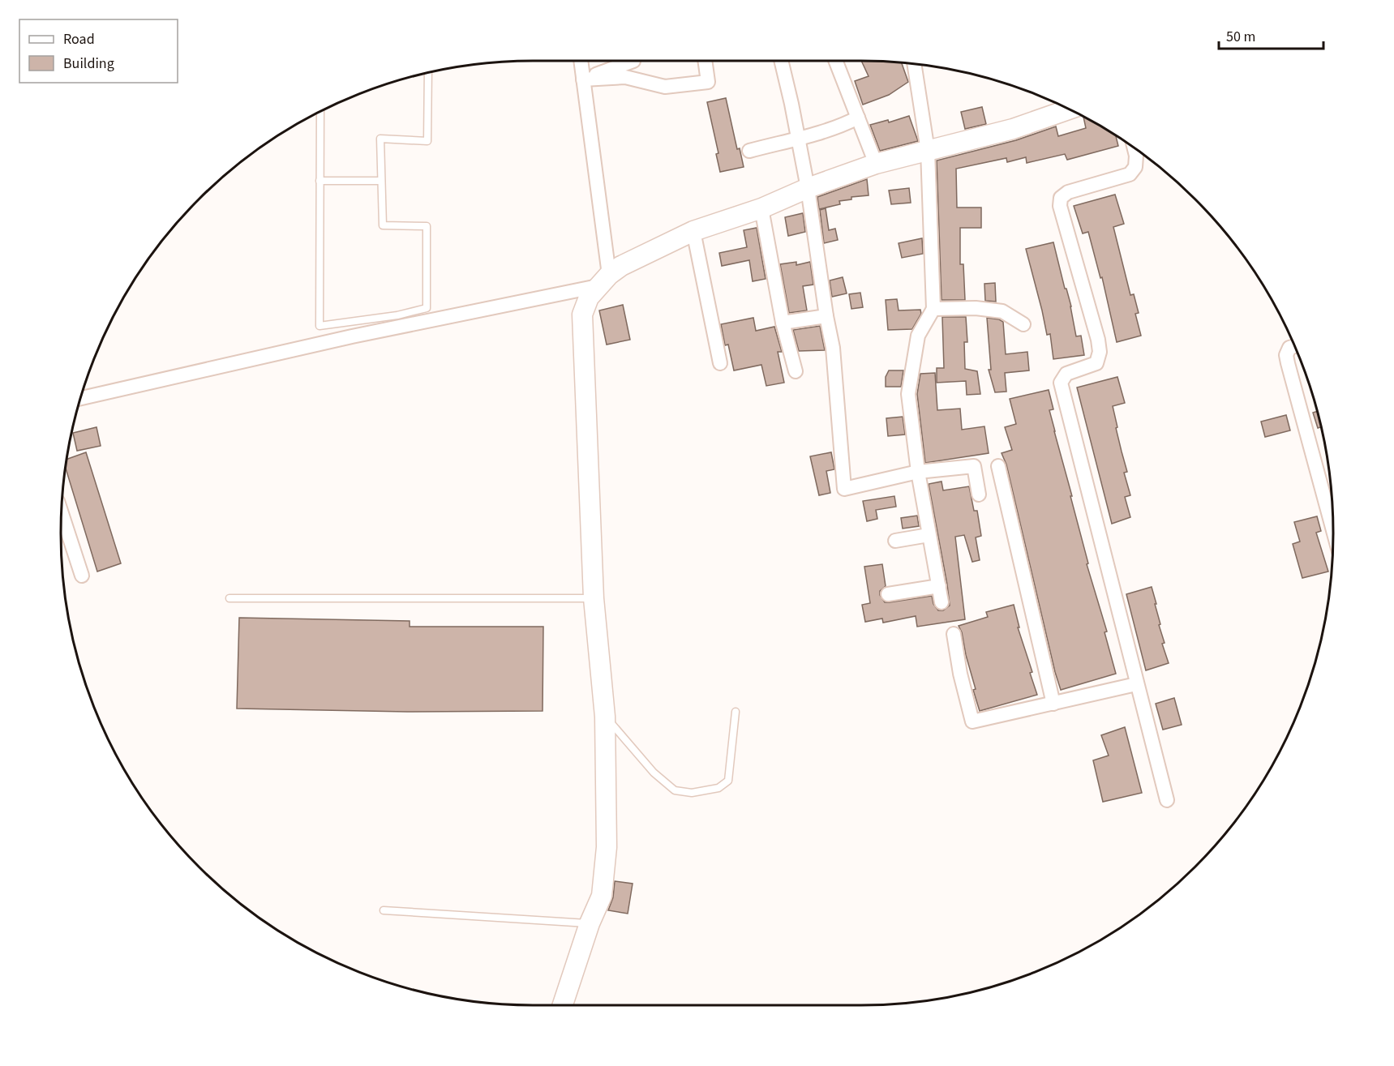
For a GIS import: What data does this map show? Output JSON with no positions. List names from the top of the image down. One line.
{"legend":["Road","Building"],"scale_bar":"50 m"}
